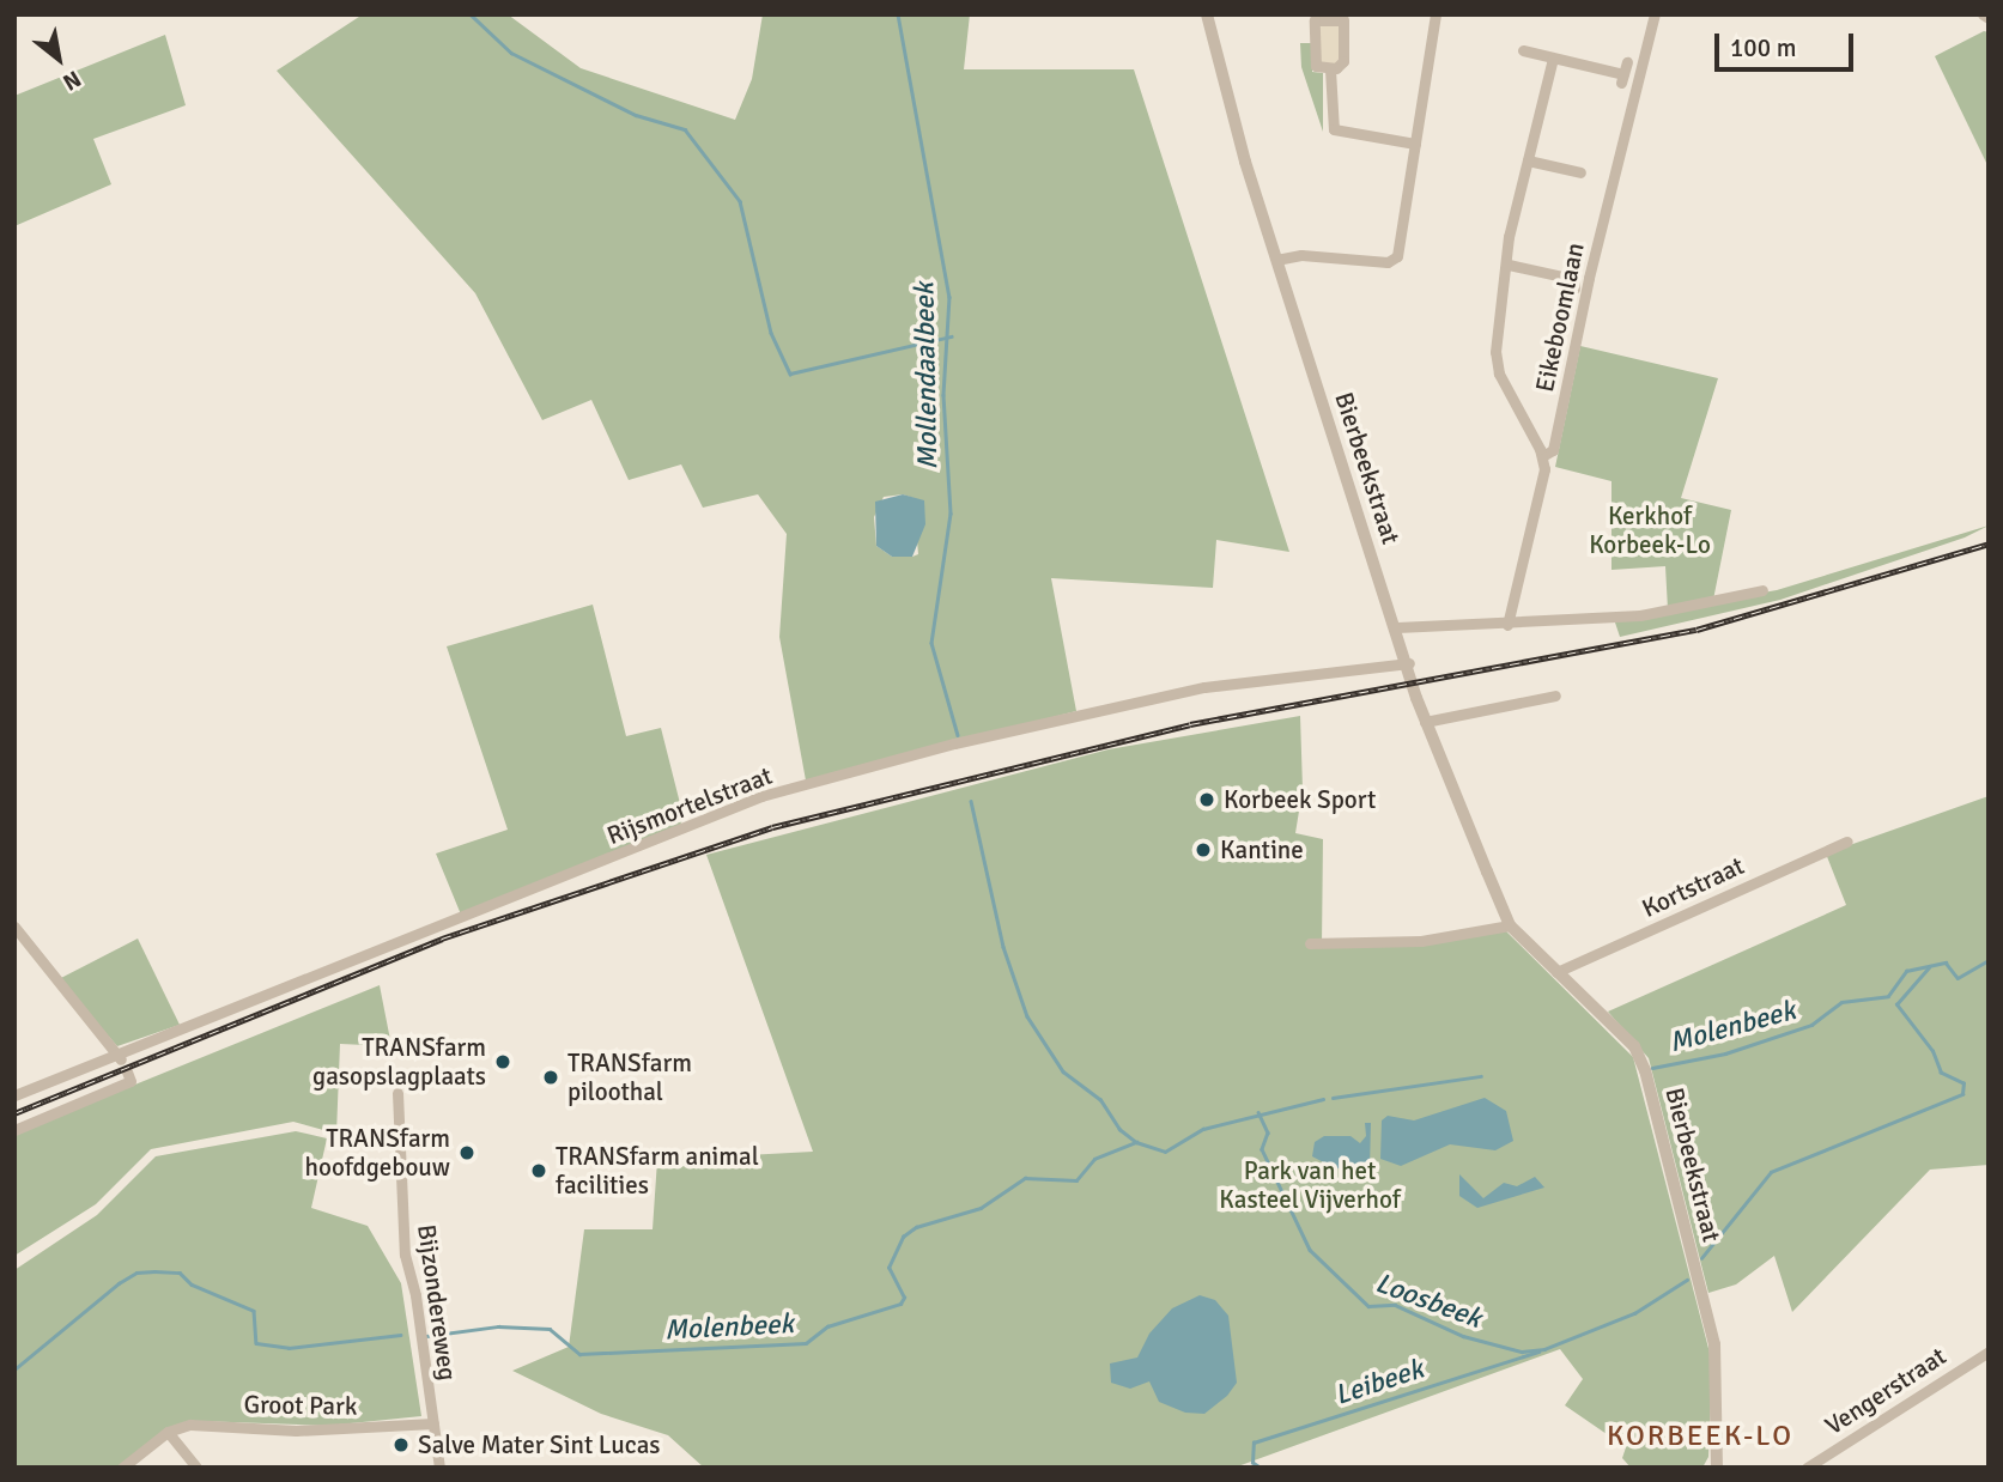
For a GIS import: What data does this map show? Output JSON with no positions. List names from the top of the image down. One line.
{"streets":{"street":["Eikeboomlaan","Bierbeekstraat","Rijsmortelstraat","Kortstraat","Bijzondereweg","Vengerstraat","Groot Park"]},"crossings":[["Bierbeekstraat","Rijsmortelstraat"],["Bierbeekstraat","Kortstraat"],["Bijzondereweg","Groot Park"]],"districts":["KORBEEK-LO"],"water":["Mollendaalbeek","Molenbeek","Loosbeek","Leibeek"],"parks":["Kerkhof Korbeek-Lo","Park van het Kasteel Vijverhof"],"places":["Korbeek Sport","Kantine","TRANSfarm gasopslagplaats","TRANSfarm piloothal","TRANSfarm hoofdgebouw","TRANSfarm animal facilities","Salve Mater Sint Lucas"],"scale_bar":"100 m","north":"bottom right"}
